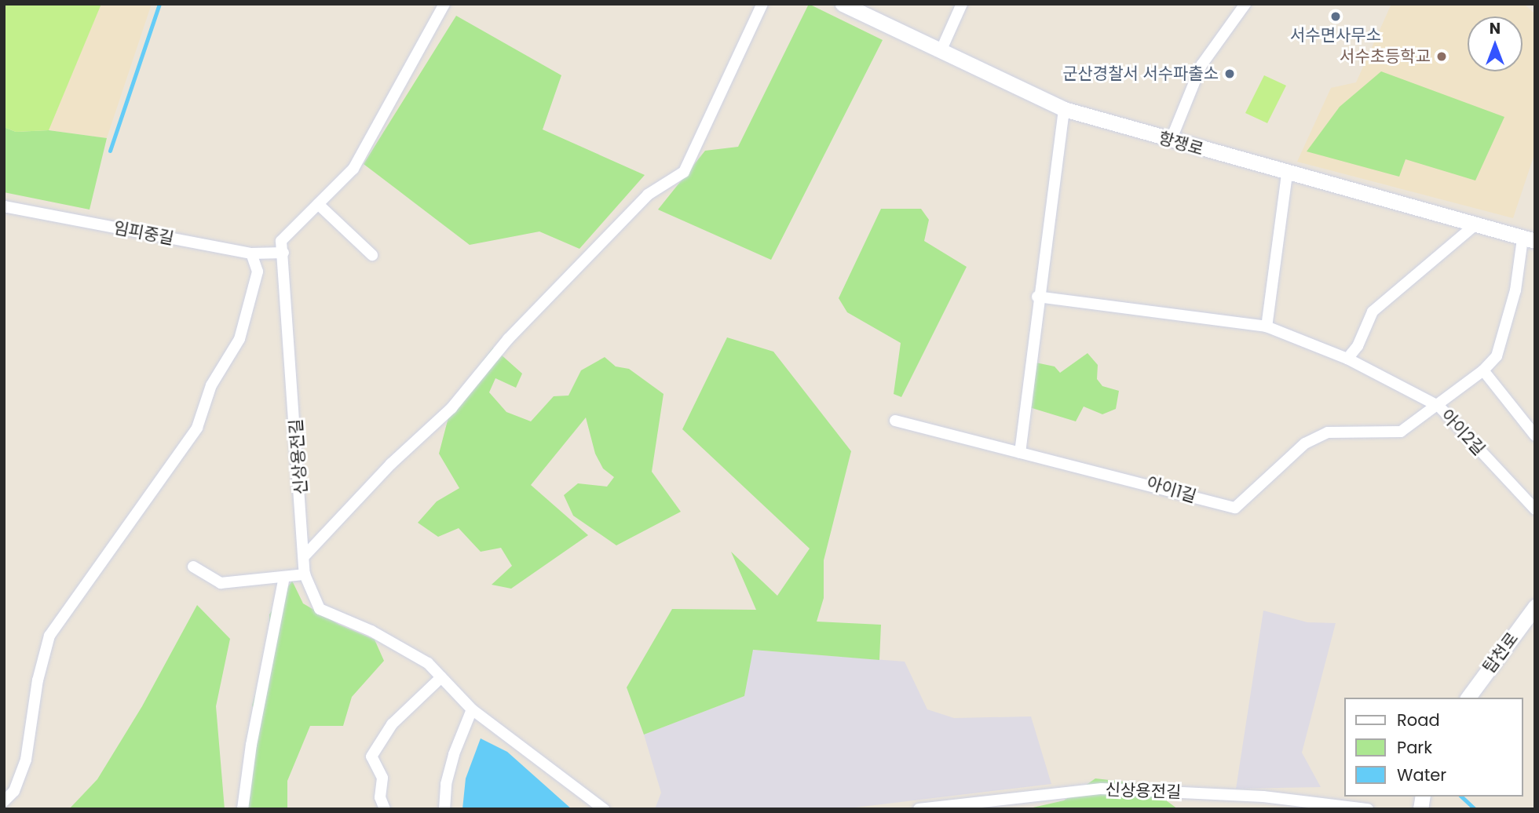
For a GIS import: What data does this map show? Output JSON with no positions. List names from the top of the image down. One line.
{"streets":{"street":["항쟁로","임피중길","아이2길","신상용전길","아이1길","탑천로"]},"crossings":[["항쟁로","아이1길"],["임피중길","신상용전길"],["아이2길","아이1길"]],"places":["서수면사무소","서수초등학교","군산경찰서 서수파출소"],"legend":["Road","Park","Water"],"north":"top"}
